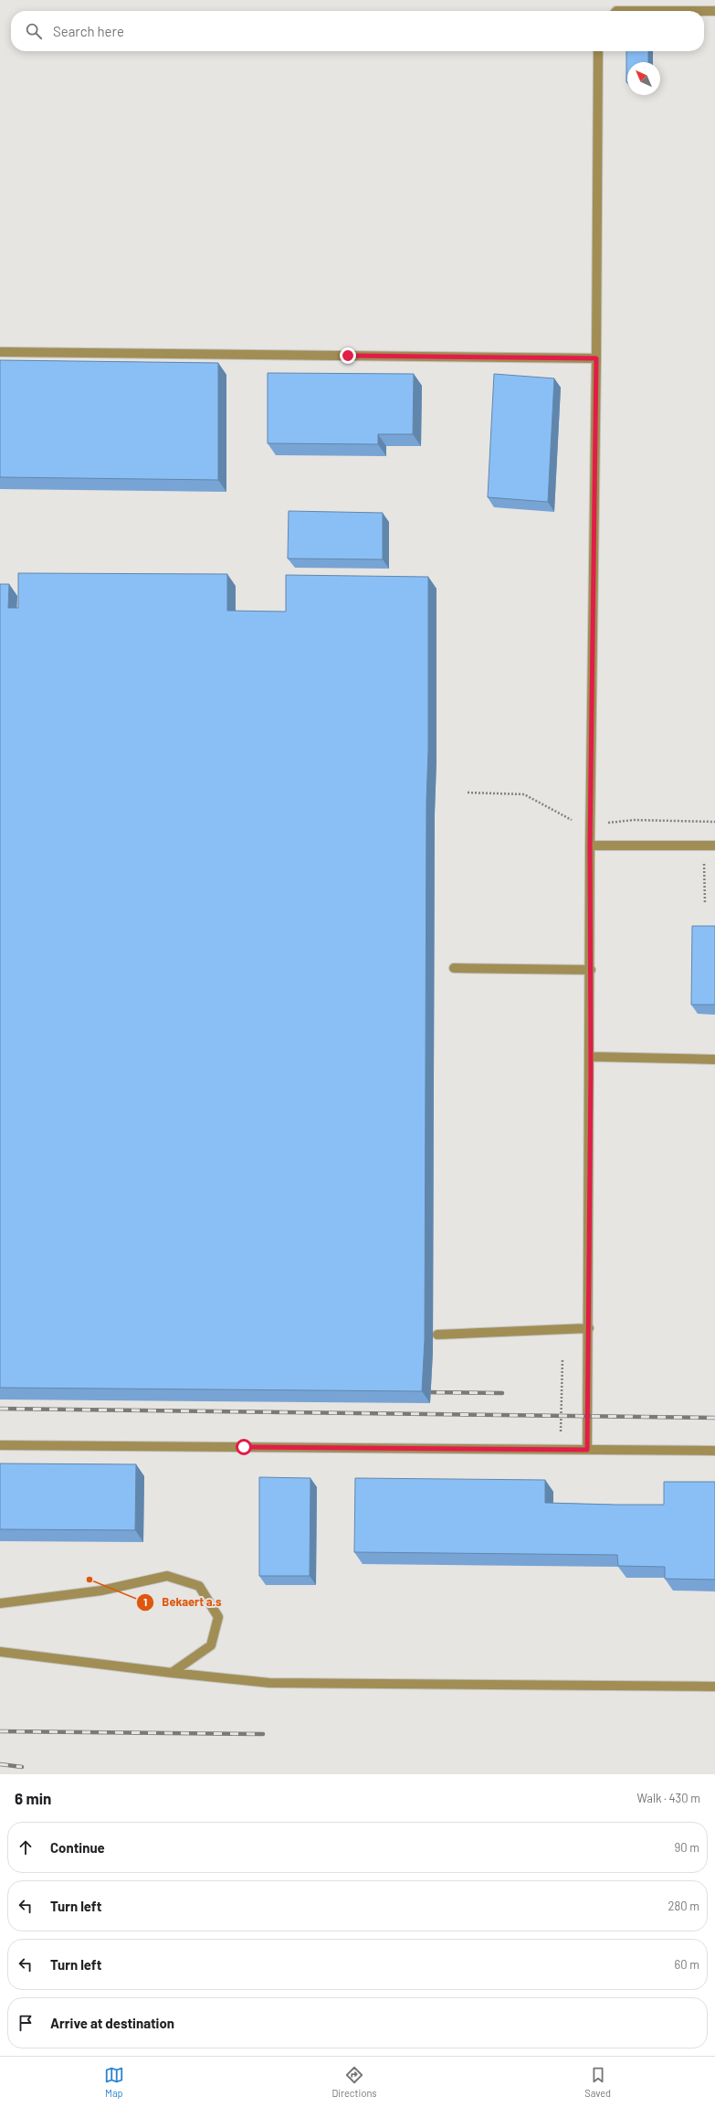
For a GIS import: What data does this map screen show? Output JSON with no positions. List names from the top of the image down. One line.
{"places":["Bekaert a.s"],"north":"top left","page":{"search":"Search here","heading":["6 min","Walk · 430 m"],"list":[["Continue","90 m"],["Turn left","280 m"],["Turn left","60 m"],"Arrive at destination"],"nav":["Map","Directions","Saved"]}}
